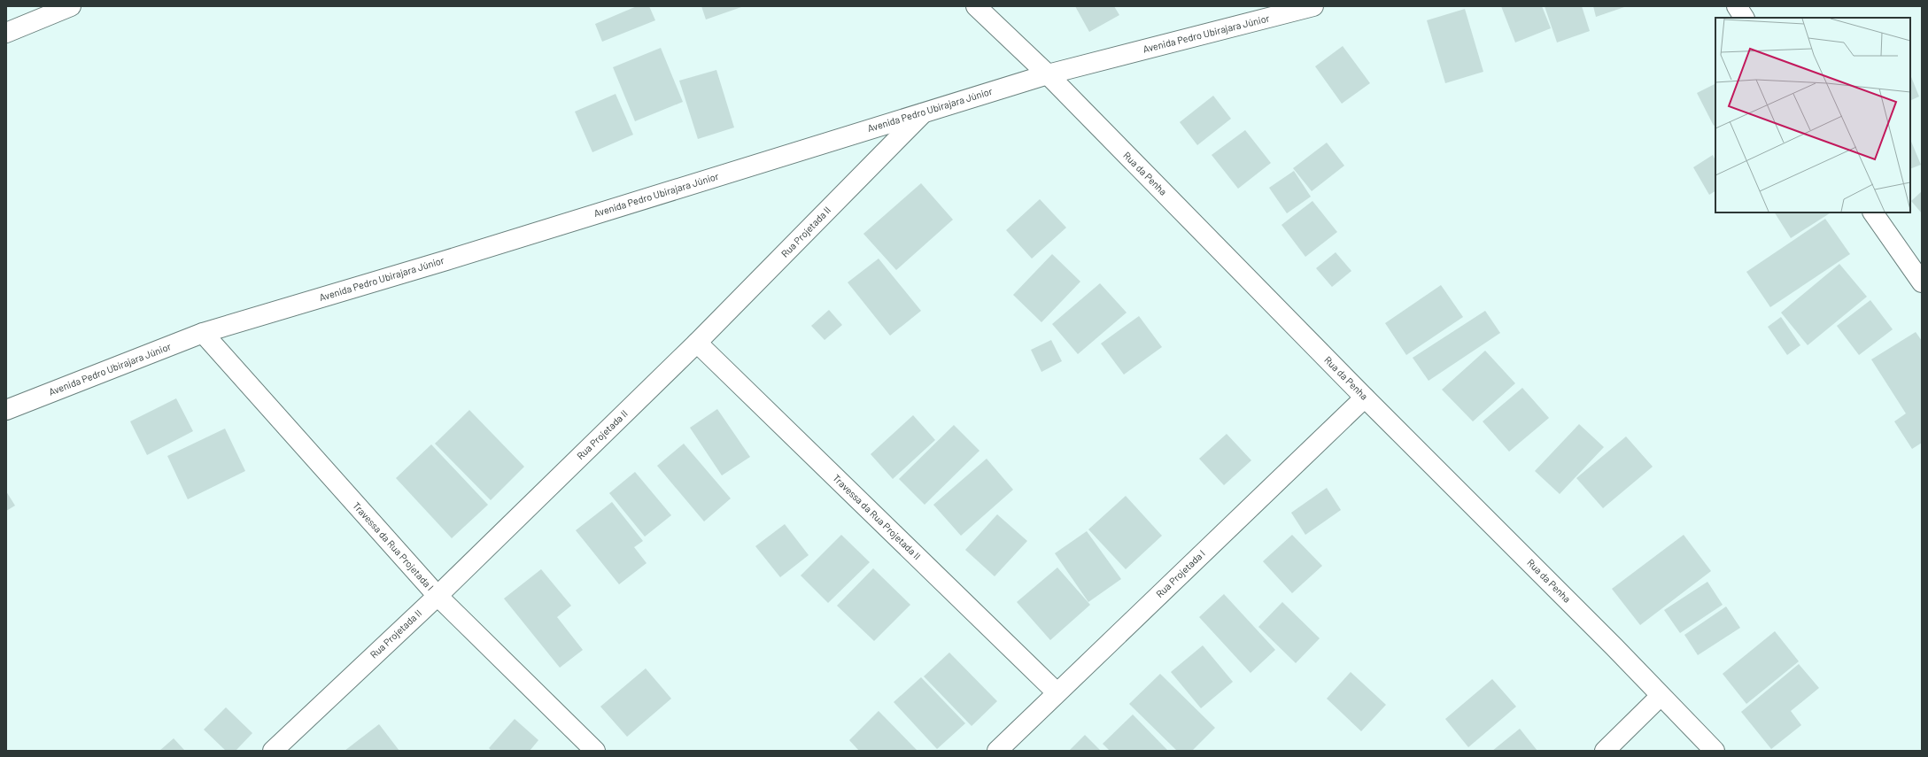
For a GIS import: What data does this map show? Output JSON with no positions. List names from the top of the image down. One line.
{"streets":{"street":["Avenida Pedro Ubirajara Júnior","Rua da Penha","Rua Projetada II","Travessa da Rua Projetada II","Travessa da Rua Projetada I","Rua Projetada I"]},"crossings":[["Avenida Pedro Ubirajara Júnior","Rua da Penha"],["Avenida Pedro Ubirajara Júnior","Rua Projetada II"],["Avenida Pedro Ubirajara Júnior","Travessa da Rua Projetada I"],["Rua da Penha","Rua Projetada I"],["Rua Projetada II","Travessa da Rua Projetada II"],["Rua Projetada II","Travessa da Rua Projetada I"],["Travessa da Rua Projetada II","Rua Projetada I"]]}
